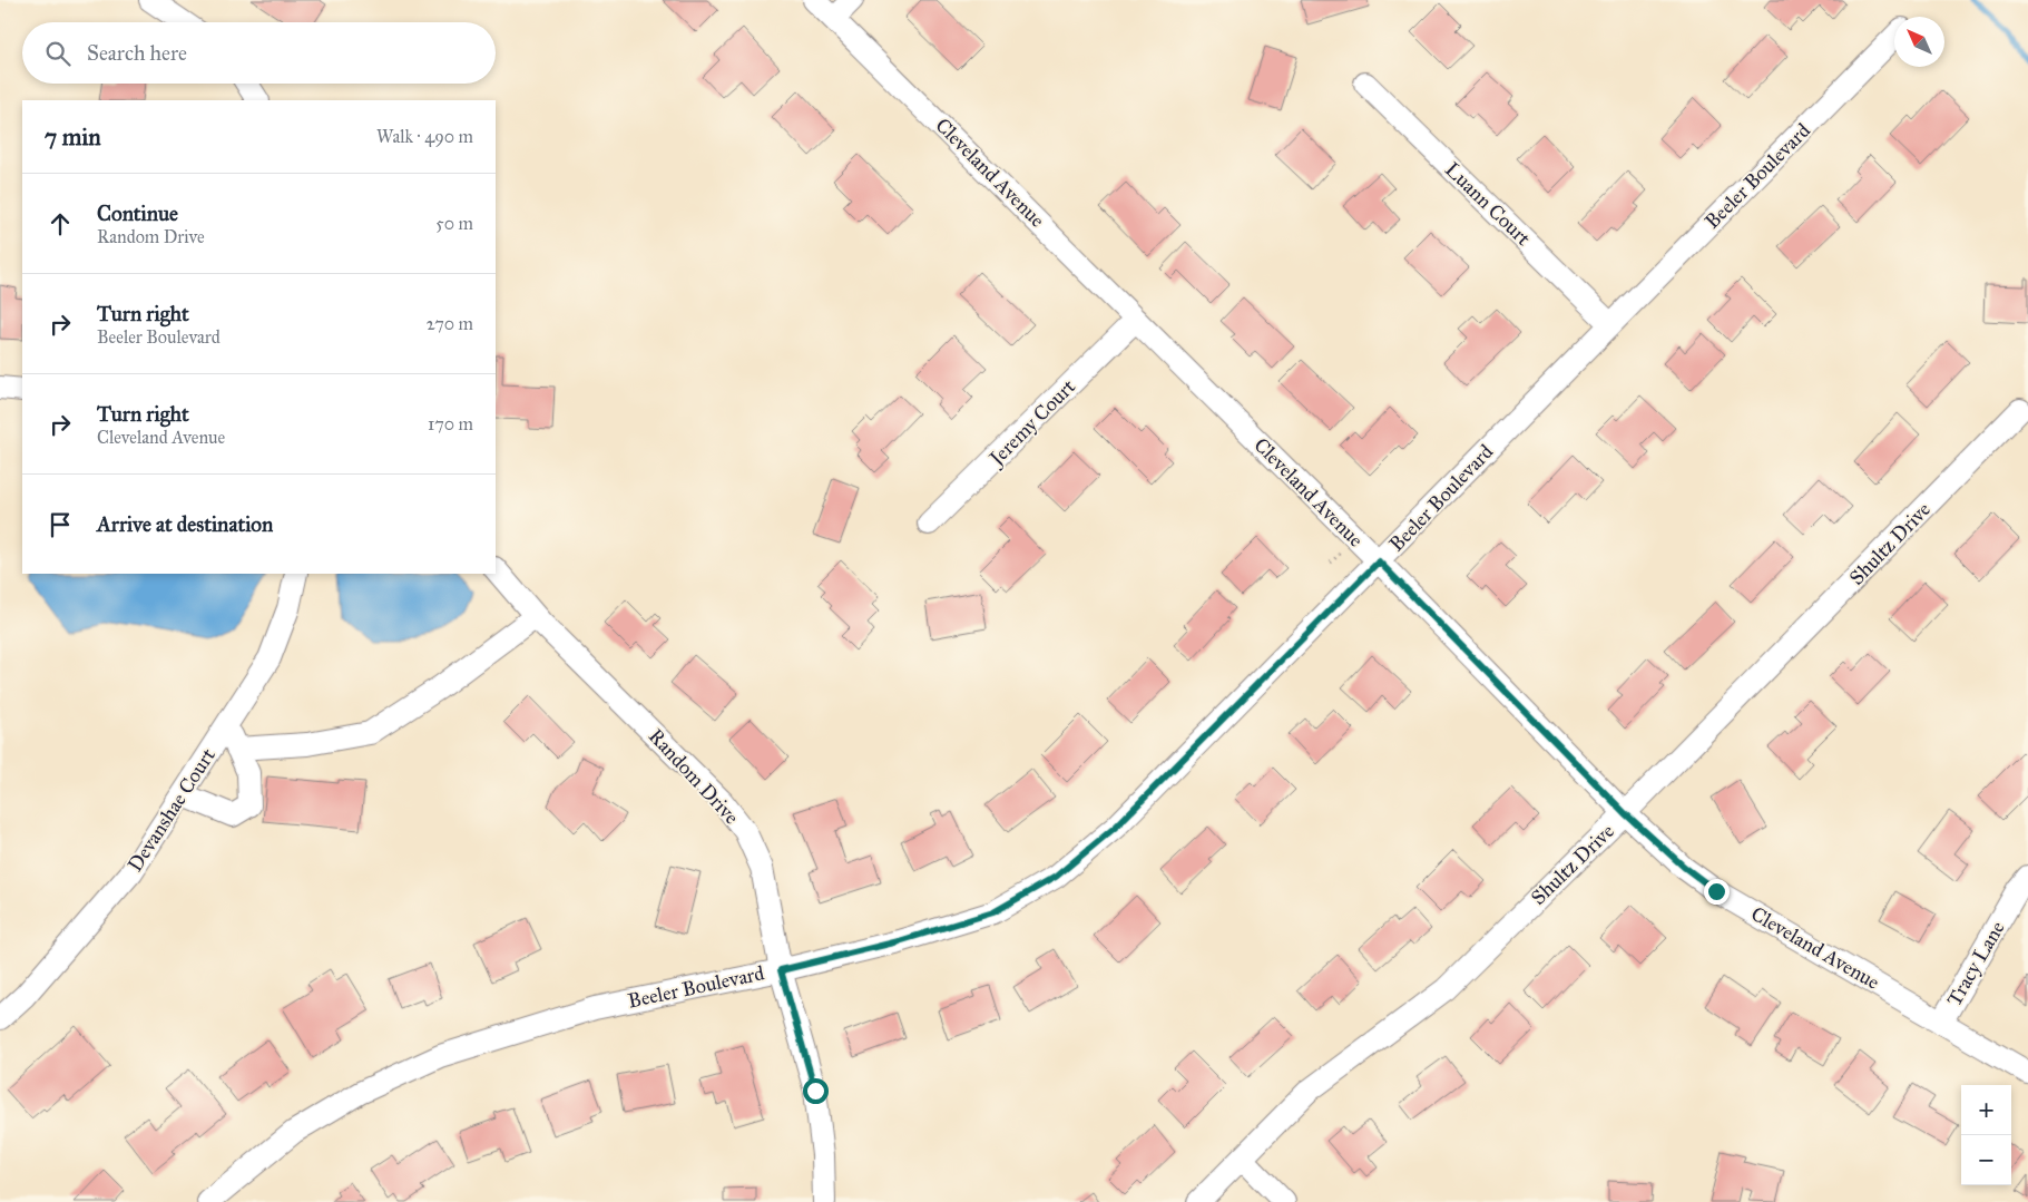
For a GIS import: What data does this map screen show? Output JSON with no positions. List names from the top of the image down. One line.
{"streets":{"street":["Cleveland Avenue","Beeler Boulevard","Luann Court","Jeremy Court","Shultz Drive","Random Drive","Devanshae Court","Tracy Lane"]},"crossings":[["Cleveland Avenue","Beeler Boulevard"],["Cleveland Avenue","Jeremy Court"],["Cleveland Avenue","Shultz Drive"],["Cleveland Avenue","Tracy Lane"],["Beeler Boulevard","Luann Court"],["Beeler Boulevard","Random Drive"]],"north":"top left","page":{"search":"Search here","heading":["7 min","Walk · 490 m"],"list":[["Continue","Random Drive","50 m"],["Turn right","Beeler Boulevard","270 m"],["Turn right","Cleveland Avenue","170 m"],"Arrive at destination"],"map_buttons":["+","−"]}}
